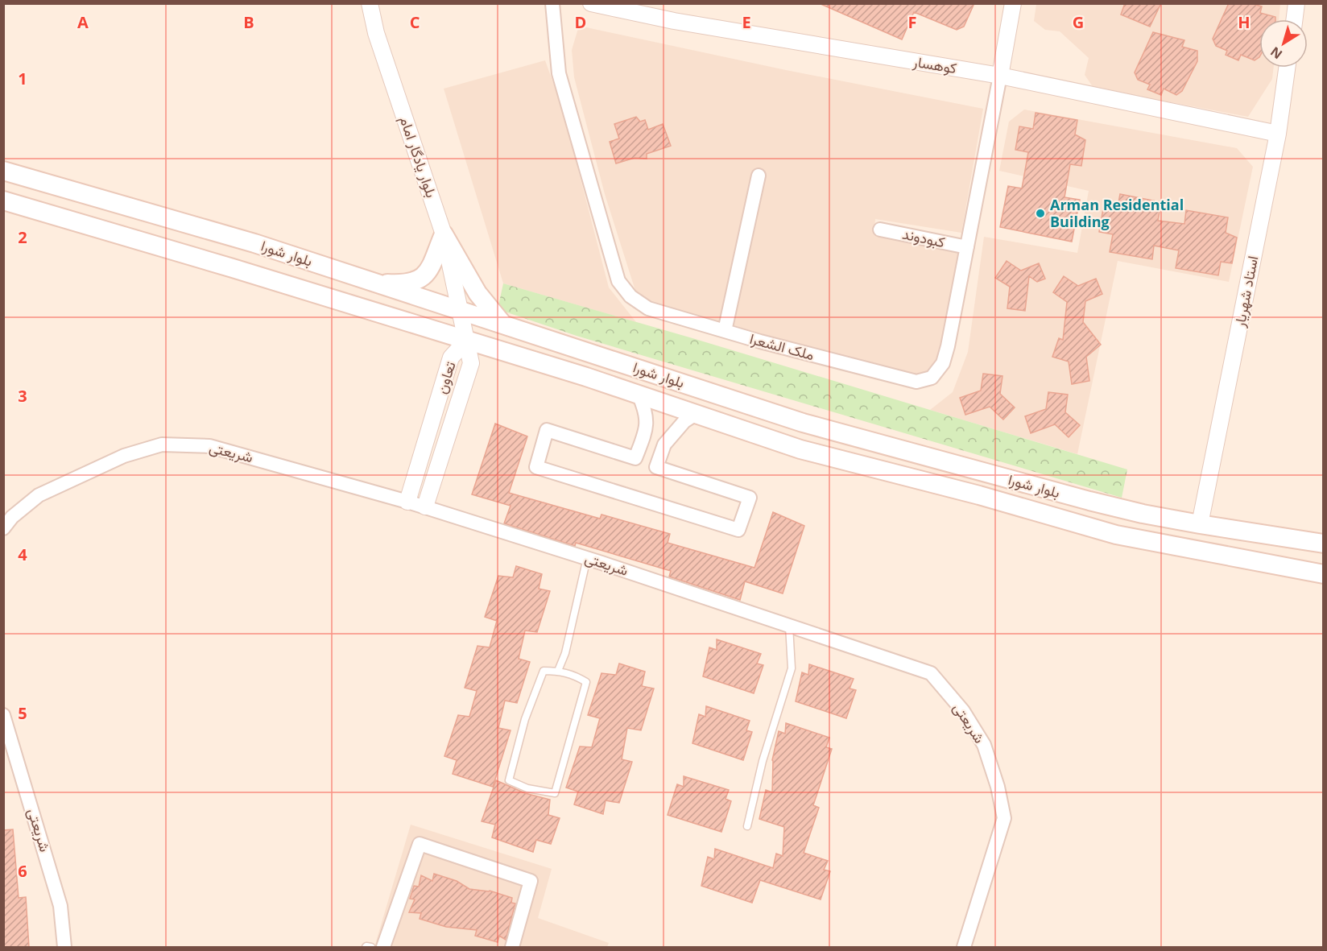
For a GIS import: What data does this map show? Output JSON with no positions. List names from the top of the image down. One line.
{"streets":{"main road":["بلوار شورا"],"street":["کوهسار","بلوار یادگار امام","کبودوند","استاد شهریار","ملک الشعرا","تعاون","شریعتی"]},"crossings":[["کوهسار","استاد شهریار"],["کوهسار","ملک الشعرا"],["بلوار یادگار امام","بلوار شورا"],["بلوار یادگار امام","تعاون"],["کبودوند","ملک الشعرا"],["بلوار شورا","استاد شهریار"],["بلوار شورا","تعاون"],["تعاون","شریعتی"]],"places":["Arman Residential Building"],"north":"bottom left","grid":{"columns":["A","B","C","D","E","F","G","H"],"rows":["1","2","3","4","5","6"]}}
